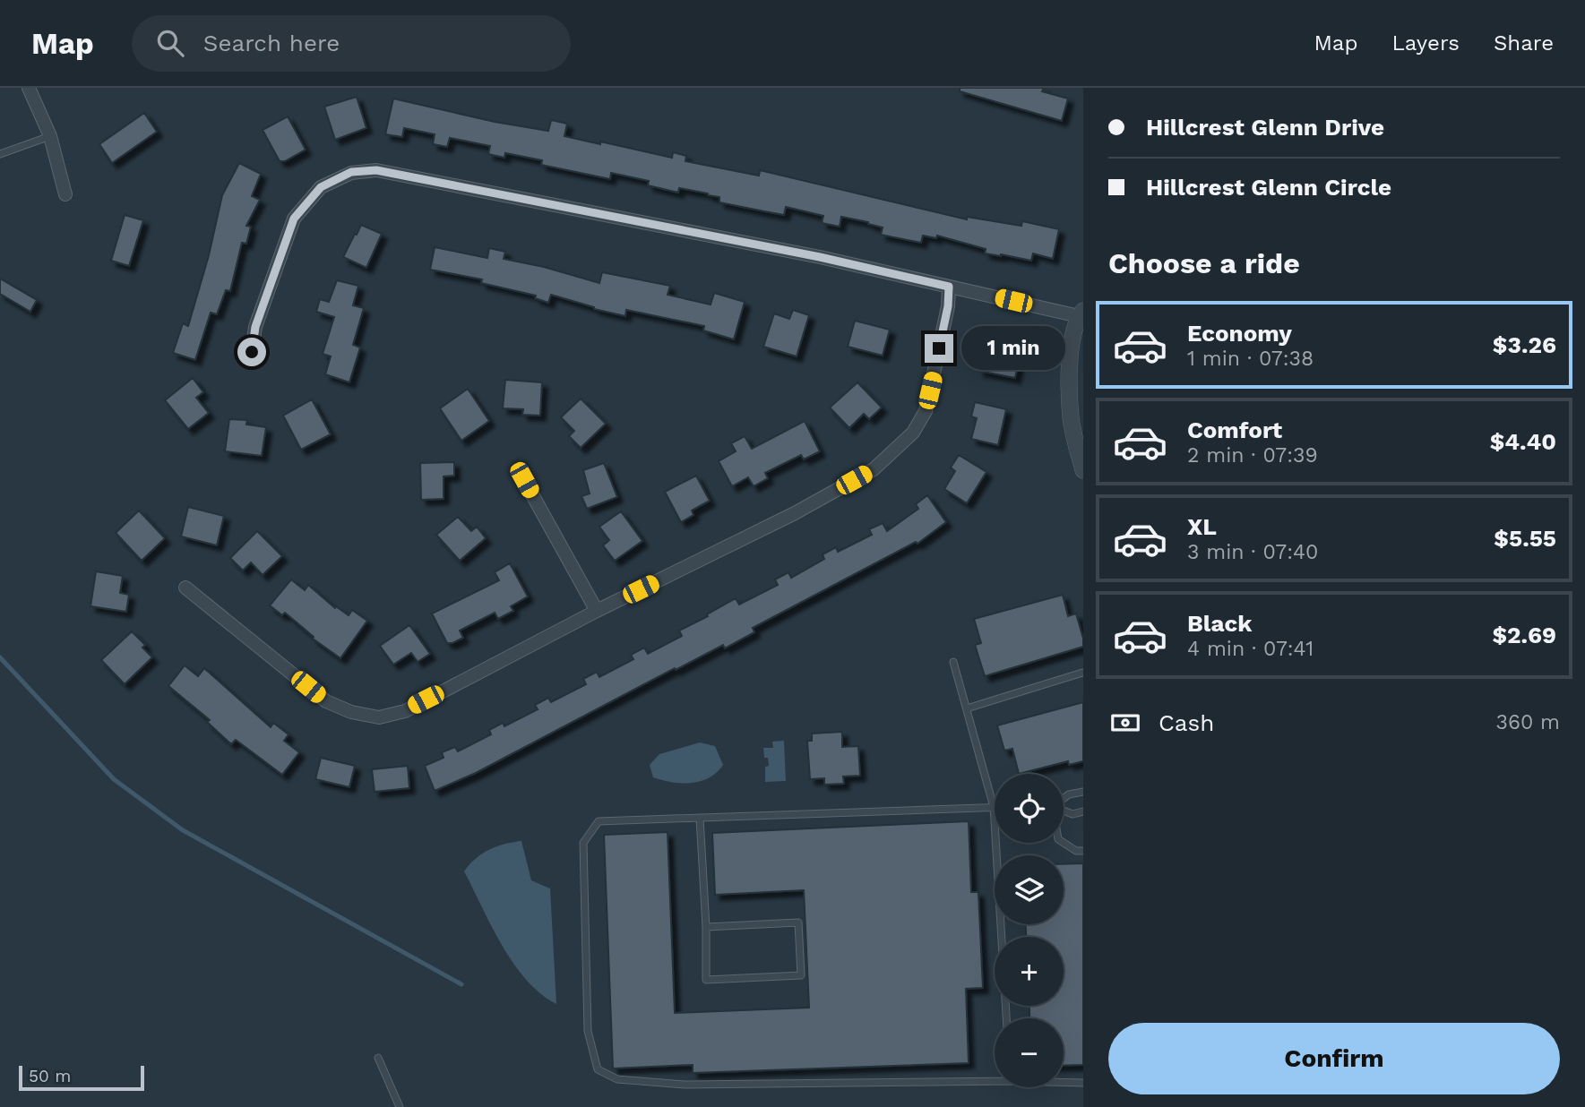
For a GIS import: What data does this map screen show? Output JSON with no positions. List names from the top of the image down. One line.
{"scale_bar":"50 m","page":{"header":"Map","search":"Search here","nav":["Map","Layers","Share"],"banner":["Hillcrest Glenn Drive","Hillcrest Glenn Circle"],"heading":"Choose a ride","list":[{"name":"Economy","note":"1 min · 07:38","value":"$3.26"},{"name":"Comfort","note":"2 min · 07:39","value":"$4.40"},{"name":"XL","note":"3 min · 07:40","value":"$5.55"},{"name":"Black","note":"4 min · 07:41","value":"$2.69"}],"bubble":"1 min","pay":["Cash","360 m"],"map_buttons":["+","−"],"buttons":"Confirm","scale":"50 m"}}
